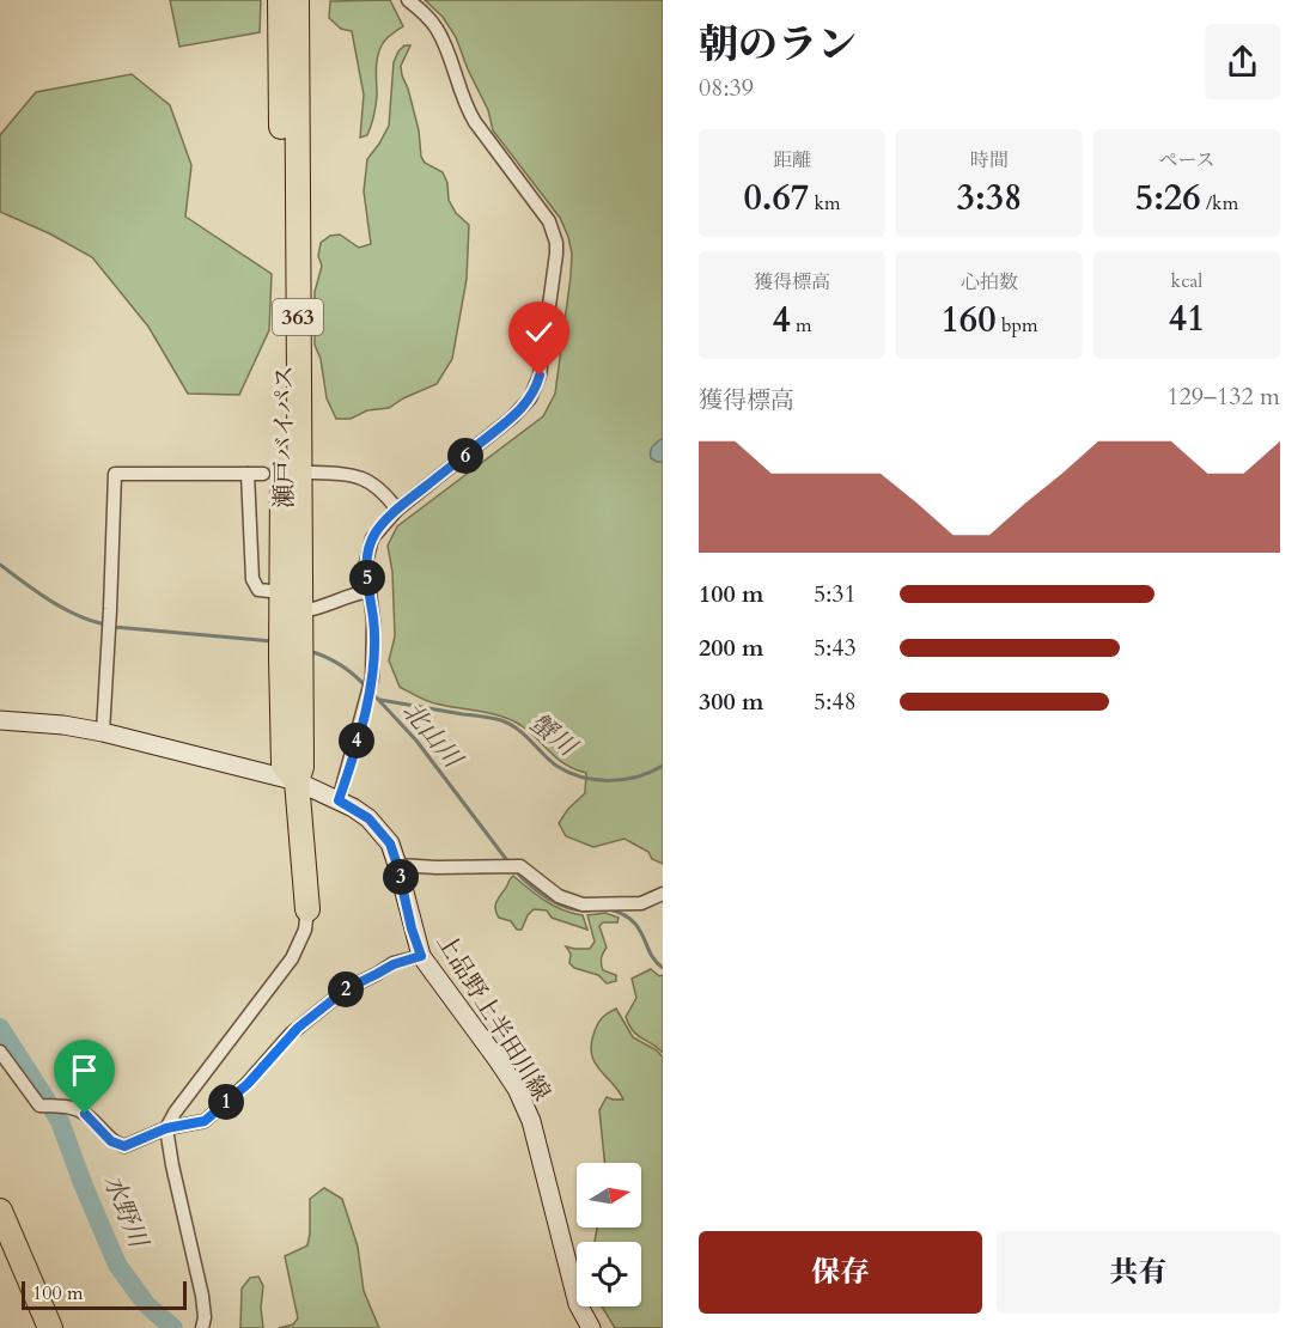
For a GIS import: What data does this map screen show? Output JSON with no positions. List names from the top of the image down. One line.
{"streets":{"highway":["363","瀬戸バイパス"],"street":["上品野上半田川線"]},"crossings":[["瀬戸バイパス","上品野上半田川線"]],"water":["北山川","蟹川","水野川"],"scale_bar":"100 m","north":"right","page":{"heading":["朝のラン","08:39"],"stats":[["距離","0.67 km"],["時間","3:38"],["ペース","5:26 /km"],["獲得標高","4 m"],["心拍数","160 bpm"],["kcal","41"]],"chart":["獲得標高","129–132 m"],"pins":["6","5","4","3","2","1"],"list":[{"name":"100 m","note":"5:31"},{"name":"200 m","note":"5:43"},{"name":"300 m","note":"5:48"}],"buttons":["保存","共有"],"scale":"100 m"}}
